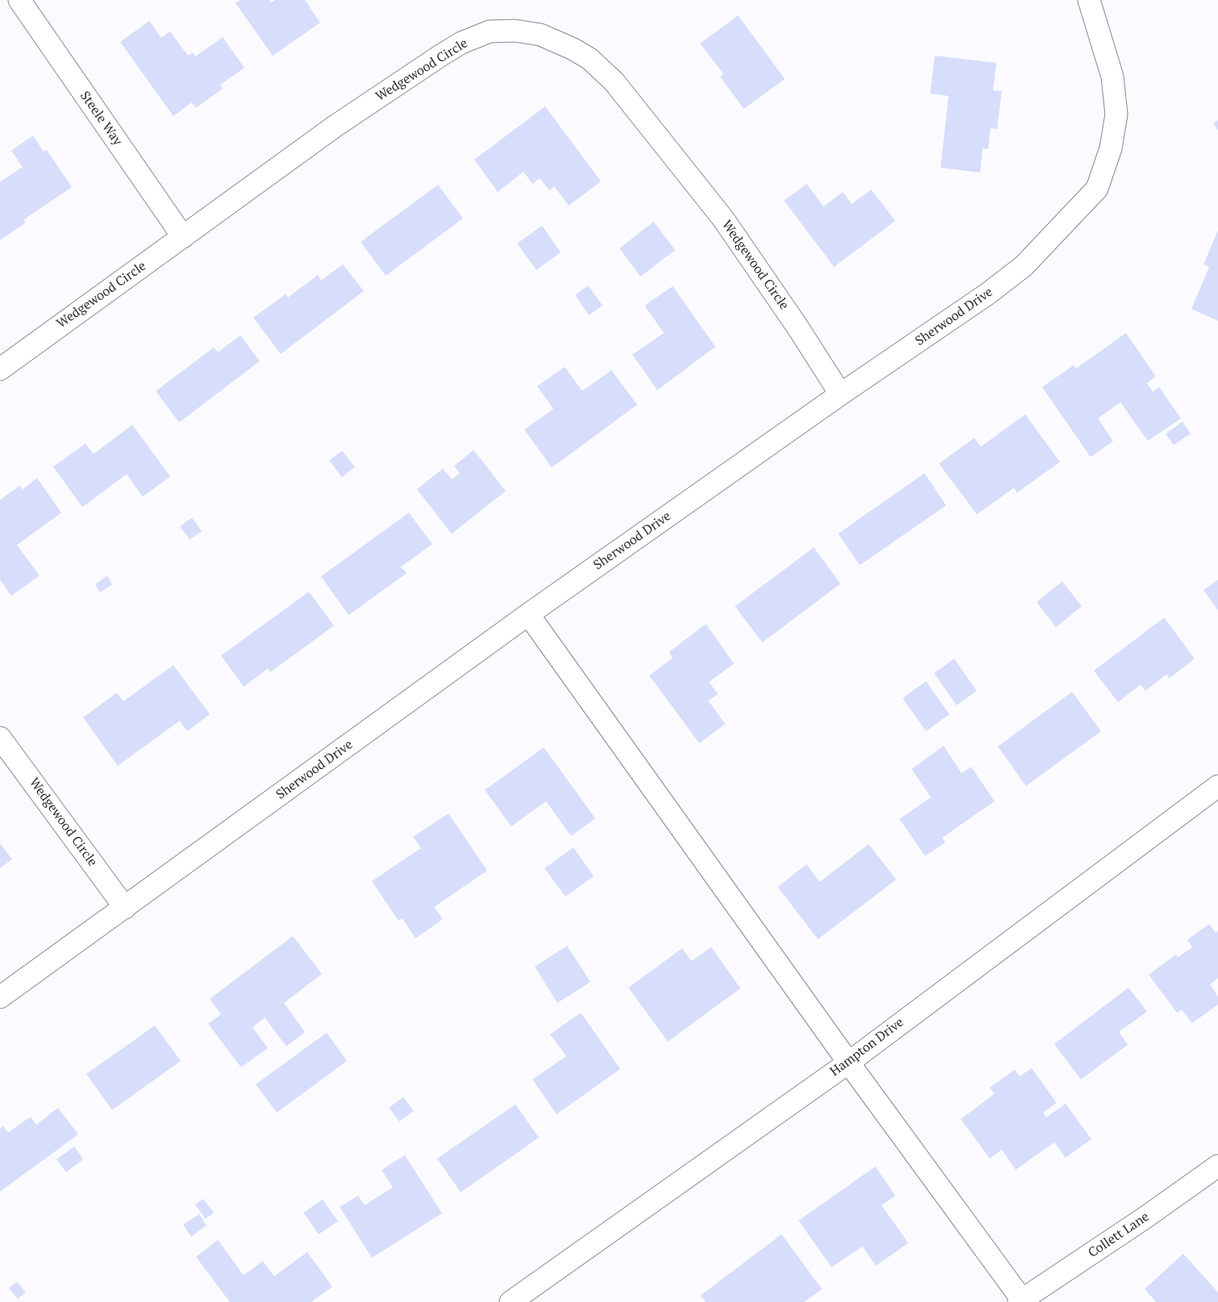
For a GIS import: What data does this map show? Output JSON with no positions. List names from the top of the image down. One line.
{"streets":{"street":["Wedgewood Circle","Steele Way","Sherwood Drive","Hampton Drive","Collett Lane"]},"crossings":[["Wedgewood Circle","Steele Way"],["Wedgewood Circle","Sherwood Drive"]]}
